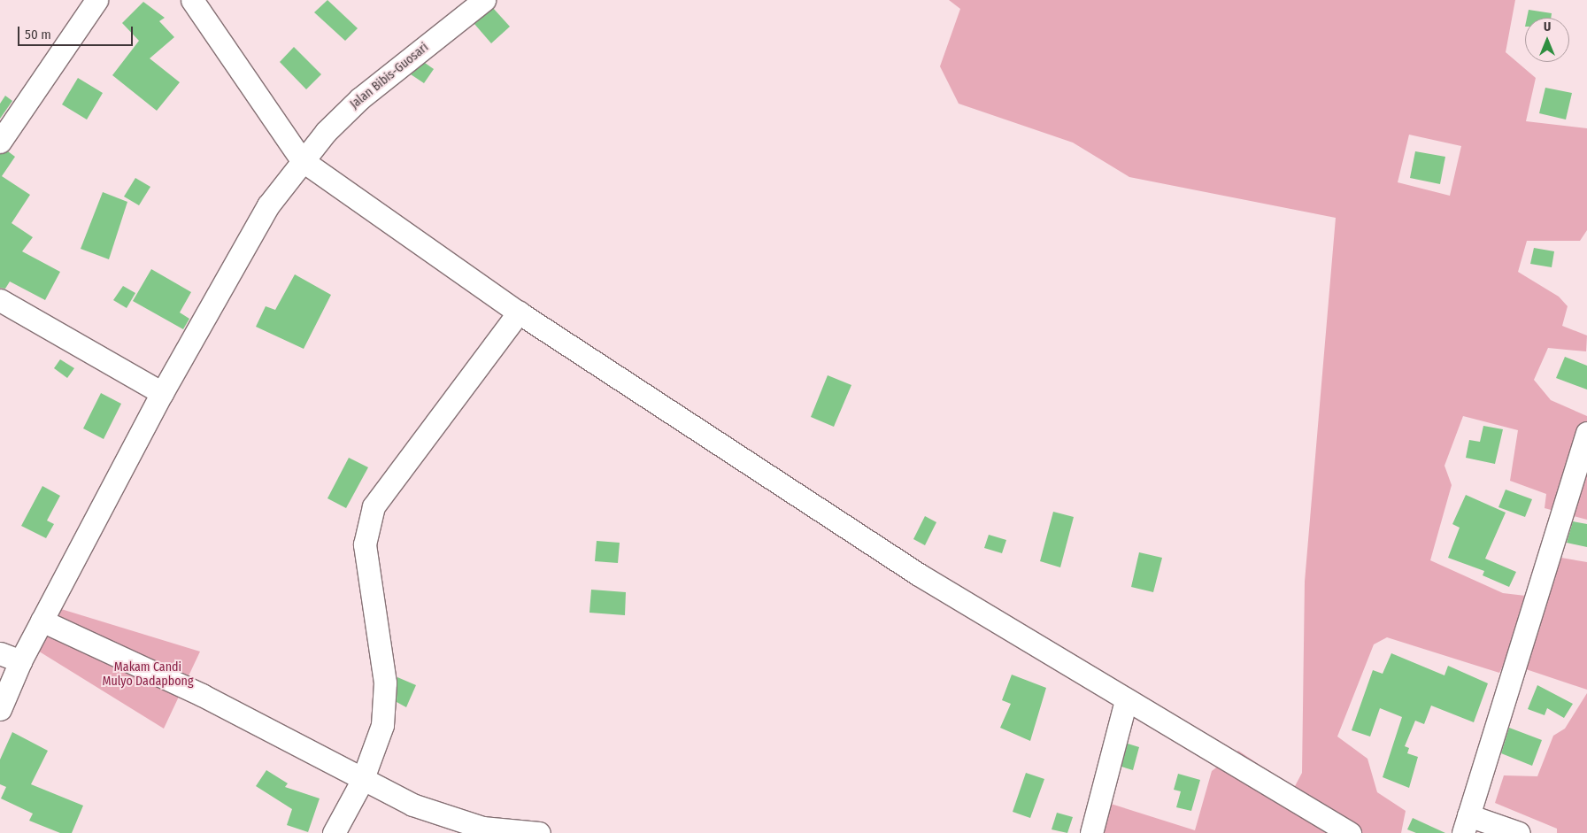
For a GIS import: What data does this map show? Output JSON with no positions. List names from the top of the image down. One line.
{"streets":{"street":["Jalan Bibis-Guosari"]},"parks":["Makam Candi Mulyo Dadapbong"],"scale_bar":"50 m","north":"top"}
